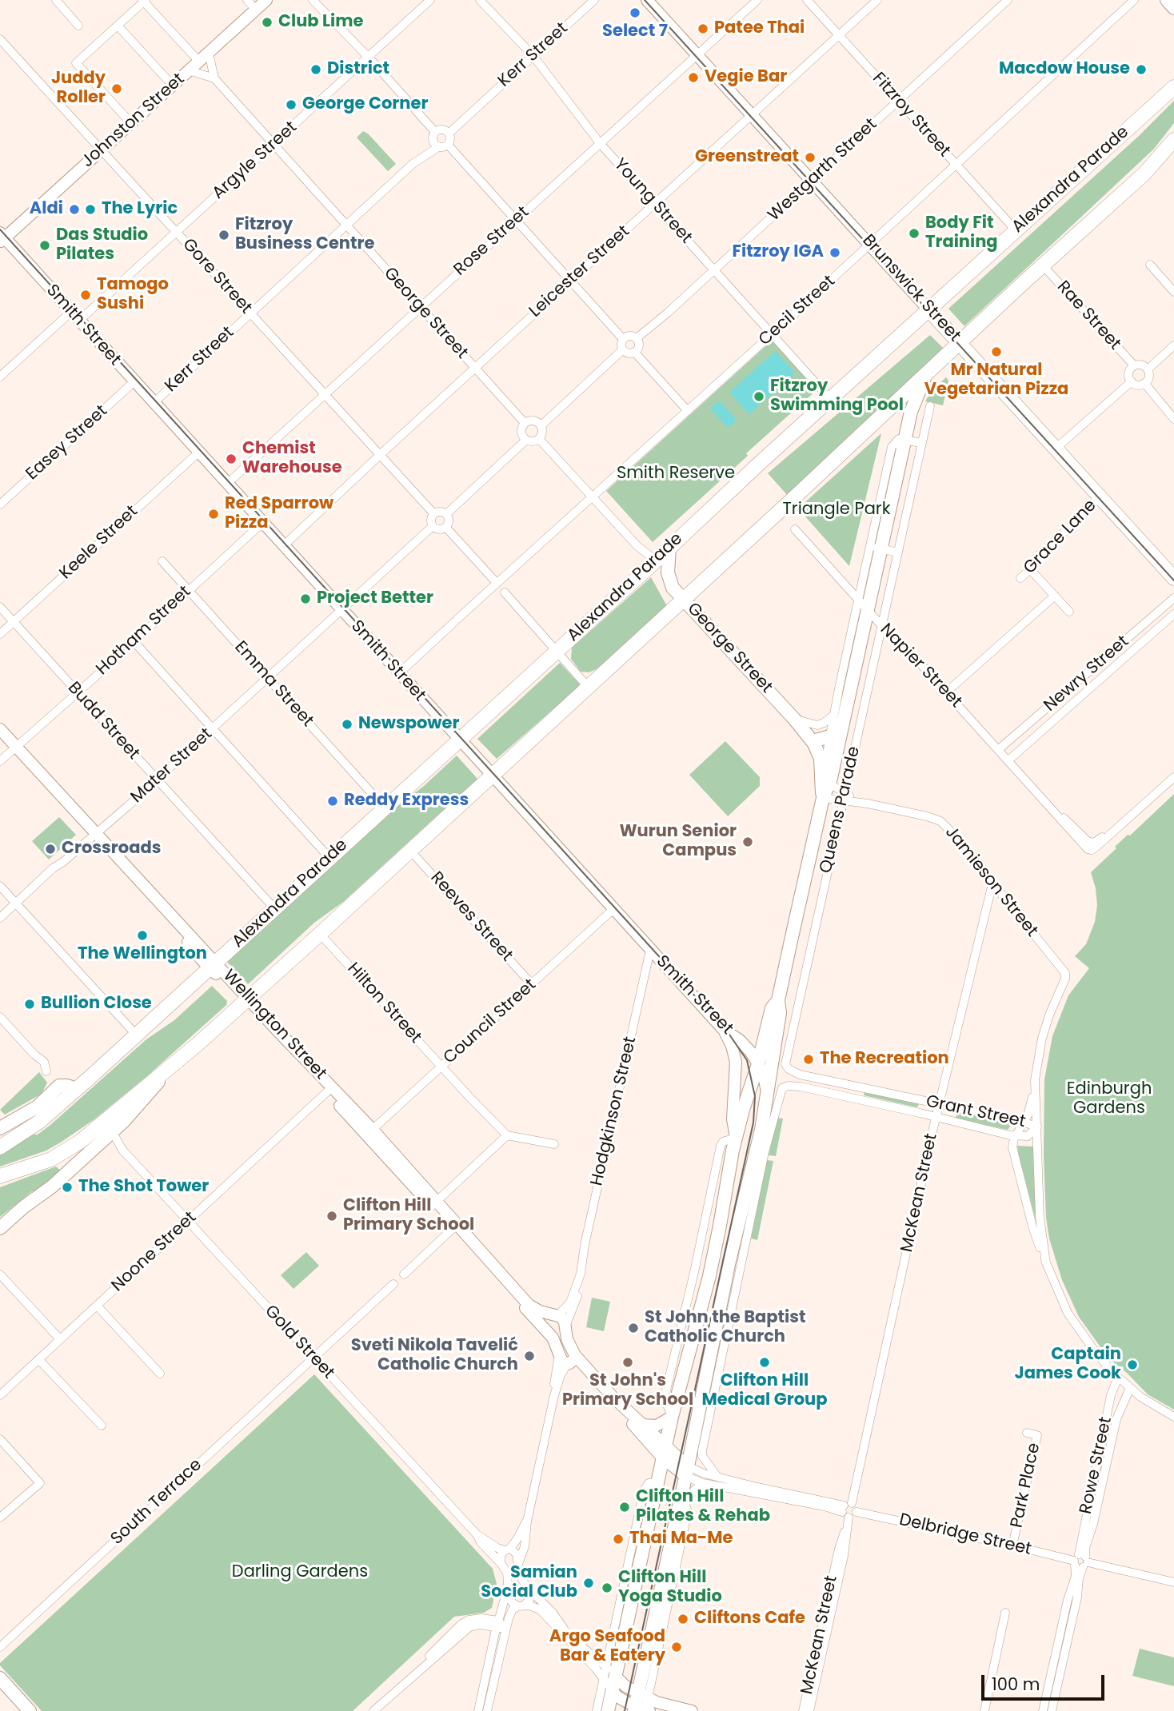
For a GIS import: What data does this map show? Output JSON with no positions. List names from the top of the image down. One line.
{"streets":{"highway":["Alexandra Parade","Brunswick Street"],"main road":["George Street","Queens Parade"],"street":["Kerr Street","Fitzroy Street","Johnston Street","Argyle Street","Westgarth Street","Young Street","Rose Street","Leicester Street","Gore Street","Cecil Street","Rae Street","Smith Street","Easey Street","Grace Lane","Keele Street","Hotham Street","Napier Street","Newry Street","Emma Street","Budd Street","Mater Street","Jamieson Street","Reeves Street","Hilton Street","Council Street","Wellington Street","Hodgkinson Street","Grant Street","McKean Street","Noone Street","Gold Street","Rowe Street","Park Place","South Terrace","Delbridge Street"]},"crossings":[["Kerr Street","Young Street"],["Kerr Street","Gore Street"],["Kerr Street","George Street"],["Kerr Street","Smith Street"],["Fitzroy Street","Westgarth Street"],["Fitzroy Street","Alexandra Parade"],["Fitzroy Street","Leicester Street"],["Fitzroy Street","Cecil Street"],["Johnston Street","Gore Street"],["Johnston Street","George Street"],["Johnston Street","Smith Street"],["Argyle Street","Gore Street"],["Argyle Street","George Street"],["Argyle Street","Smith Street"],["Westgarth Street","Young Street"],["Westgarth Street","Brunswick Street"],["Alexandra Parade","Young Street"],["Alexandra Parade","Brunswick Street"],["Alexandra Parade","George Street"],["Alexandra Parade","Smith Street"],["Alexandra Parade","Emma Street"],["Alexandra Parade","Budd Street"],["Alexandra Parade","Wellington Street"],["Young Street","Rose Street"],["Young Street","Leicester Street"],["Young Street","Cecil Street"],["Rose Street","Gore Street"],["Rose Street","Brunswick Street"],["Rose Street","George Street"],["Rose Street","Smith Street"],["Leicester Street","Gore Street"],["Leicester Street","Brunswick Street"],["Leicester Street","George Street"],["Leicester Street","Smith Street"],["Brunswick Street","Cecil Street"],["Brunswick Street","Grace Lane"],["Cecil Street","Smith Street"],["George Street","Queens Parade"],["Smith Street","Easey Street"],["Smith Street","Keele Street"],["Smith Street","Hotham Street"],["Smith Street","Mater Street"],["Smith Street","Queens Parade"],["Smith Street","Council Street"],["Smith Street","Hodgkinson Street"],["Keele Street","Budd Street"],["Hotham Street","Emma Street"],["Hotham Street","Budd Street"],["Hotham Street","Wellington Street"],["Napier Street","Newry Street"],["Napier Street","Queens Parade"],["Emma Street","Mater Street"],["Budd Street","Mater Street"],["Mater Street","Wellington Street"],["Queens Parade","Jamieson Street"],["Queens Parade","Grant Street"],["Jamieson Street","McKean Street"],["Reeves Street","Council Street"],["Hilton Street","Council Street"],["Council Street","Wellington Street"],["Wellington Street","Hodgkinson Street"],["Wellington Street","Noone Street"],["Grant Street","McKean Street"],["McKean Street","Delbridge Street"],["Noone Street","Gold Street"],["Gold Street","South Terrace"],["Rowe Street","Delbridge Street"],["Park Place","Delbridge Street"]],"parks":["Smith Reserve","Triangle Park","Edinburgh Gardens","Darling Gardens"],"places":["Select 7","Club Lime","Patee Thai","District","Macdow House","Vegie Bar","Juddy Roller","George Corner","Greenstreat","Aldi","The Lyric","Body Fit Training","Fitzroy Business Centre","Das Studio Pilates","Fitzroy IGA","Tamogo Sushi","Mr Natural Vegetarian Pizza","Fitzroy Swimming Pool","Chemist Warehouse","Red Sparrow Pizza","Project Better","Newspower","Reddy Express","Wurun Senior Campus","Crossroads","The Wellington","Bullion Close","The Recreation","The Shot Tower","Clifton Hill Primary School","St John the Baptist Catholic Church","Sveti Nikola Tavelić Catholic Church","St John's Primary School","Clifton Hill Medical Group","Captain James Cook","Clifton Hill Pilates & Rehab","Thai Ma-Me","Samian Social Club","Clifton Hill Yoga Studio","Cliftons Cafe","Argo Seafood Bar & Eatery"],"scale_bar":"100 m"}
